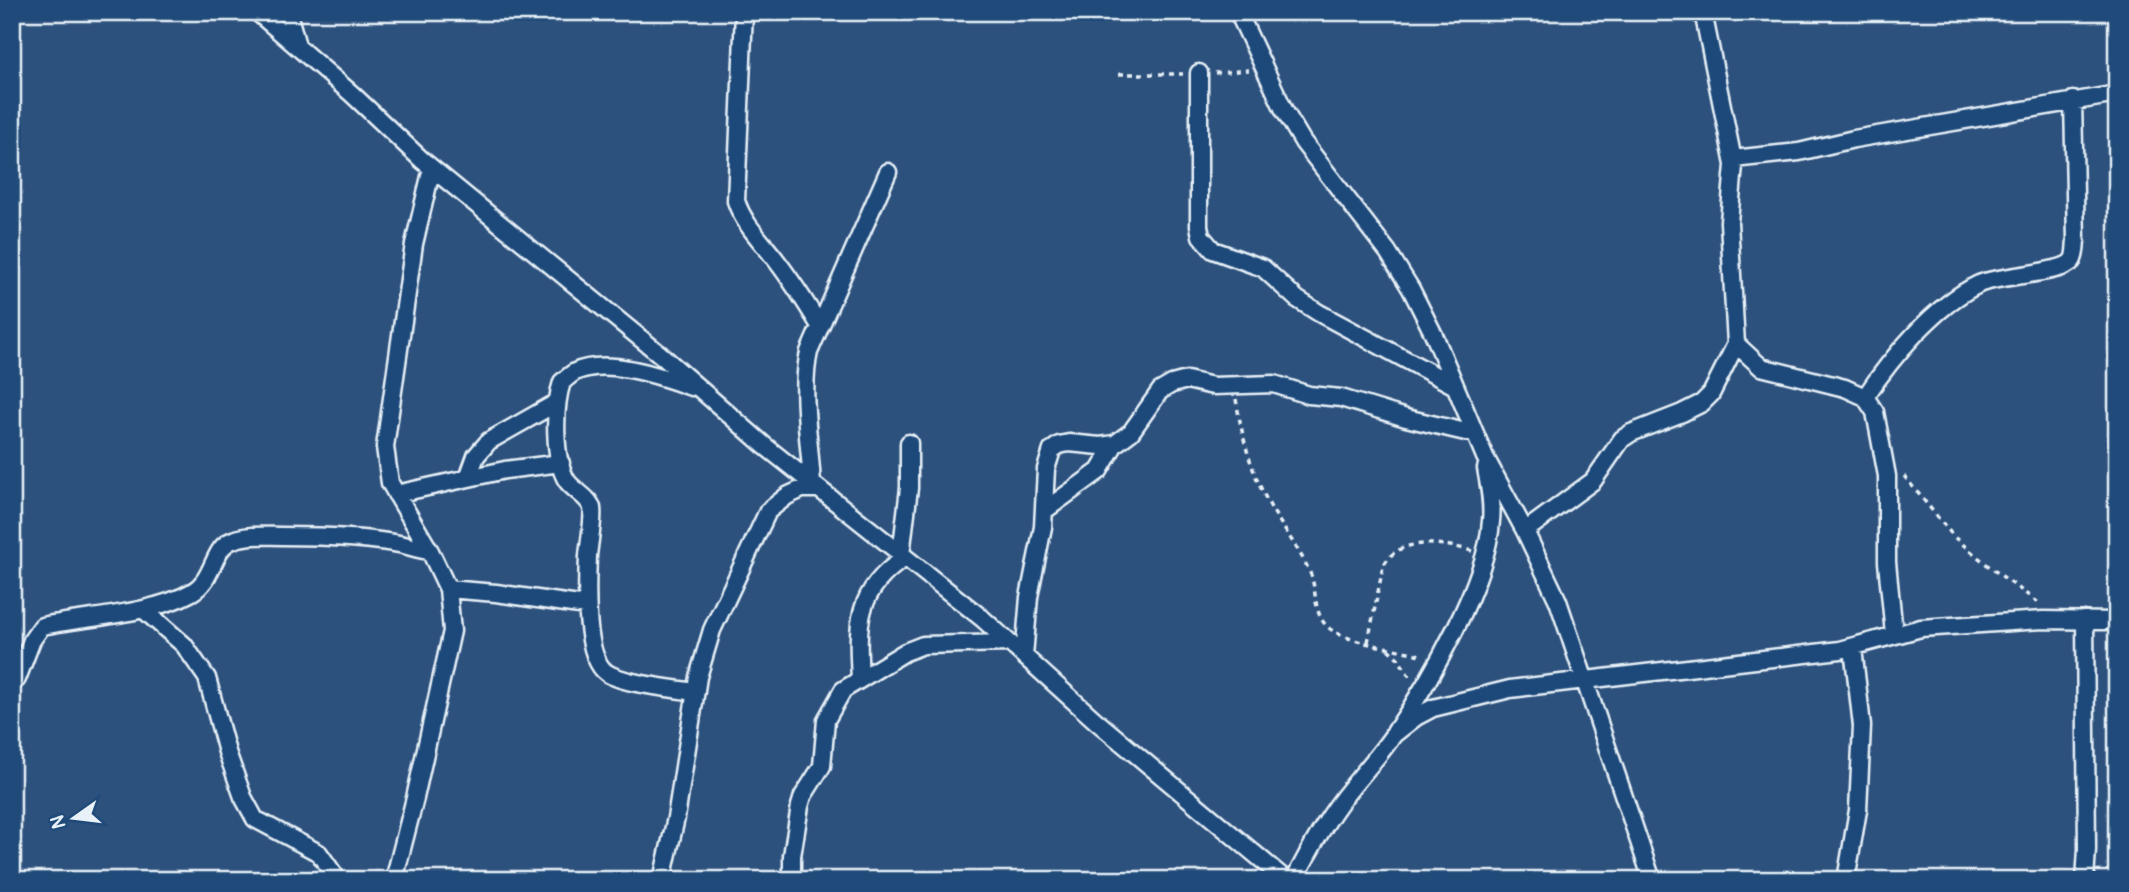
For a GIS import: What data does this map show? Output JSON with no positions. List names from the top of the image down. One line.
{"north":"left"}
